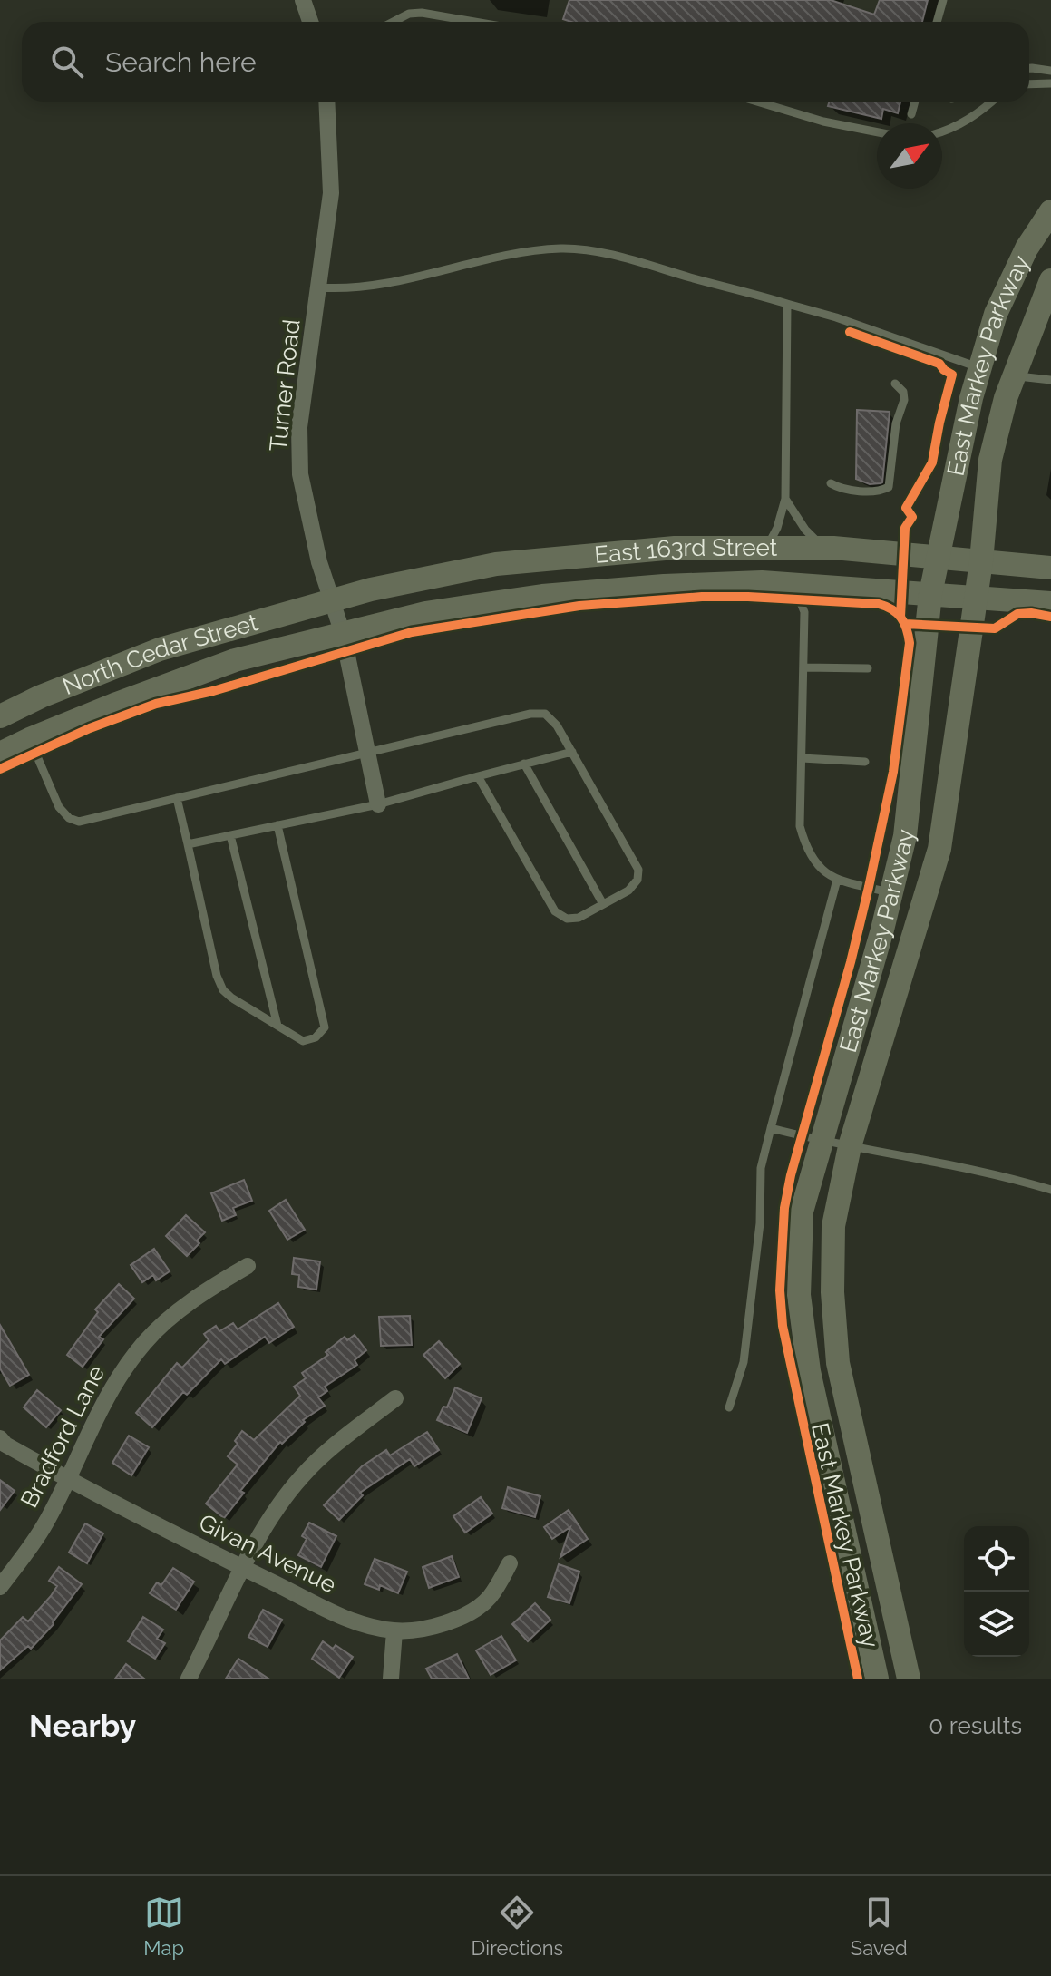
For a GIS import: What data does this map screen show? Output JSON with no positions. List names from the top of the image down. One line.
{"streets":{"street":["East Markey Parkway","Turner Road","East 163rd Street","North Cedar Street","Bradford Lane","Givan Avenue"]},"crossings":[["East Markey Parkway","East 163rd Street"],["Turner Road","East 163rd Street"],["Turner Road","North Cedar Street"],["East 163rd Street","North Cedar Street"],["Bradford Lane","Givan Avenue"]],"north":"top right","page":{"search":"Search here","heading":["Nearby","0 results"],"nav":["Map","Directions","Saved"]}}
